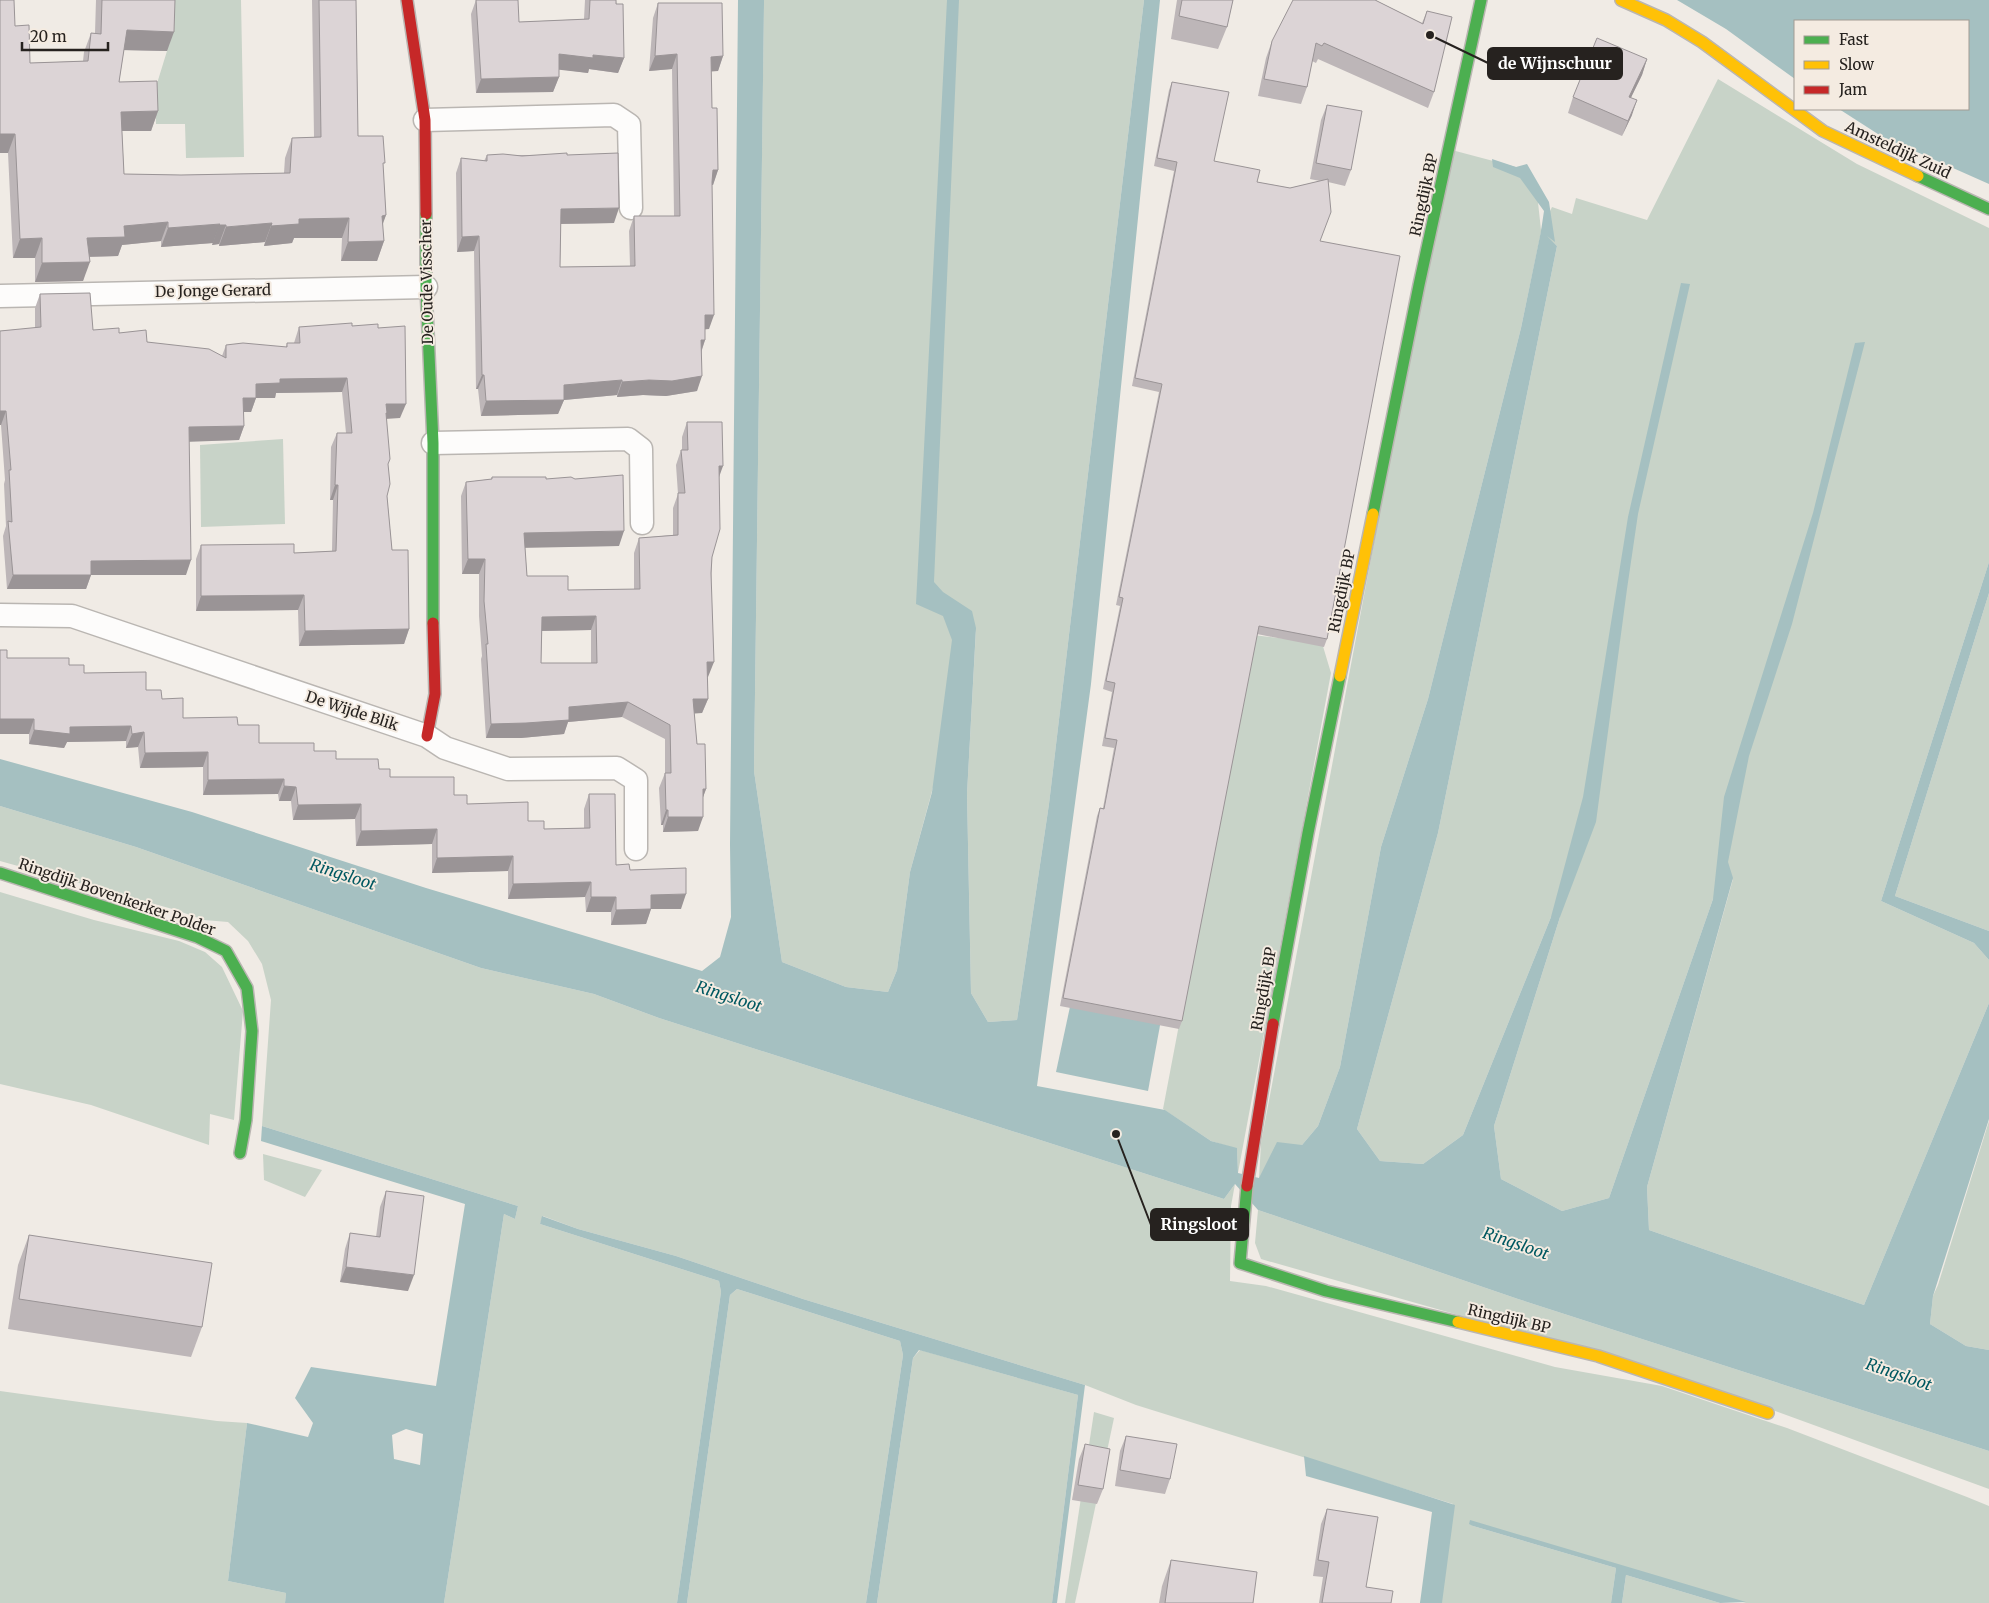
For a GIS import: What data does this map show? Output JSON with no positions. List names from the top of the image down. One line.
{"streets":{"street":["Amsteldijk Zuid","Ringdijk BP","De Oude Visscher","De Jonge Gerard","De Wijde Blik","Ringdijk Bovenkerker Polder"]},"crossings":[["De Oude Visscher","De Jonge Gerard"],["De Oude Visscher","De Wijde Blik"]],"water":["Ringsloot"],"places":["de Wijnschuur","Ringsloot"],"legend":["Fast","Slow","Jam"],"scale_bar":"20 m"}
